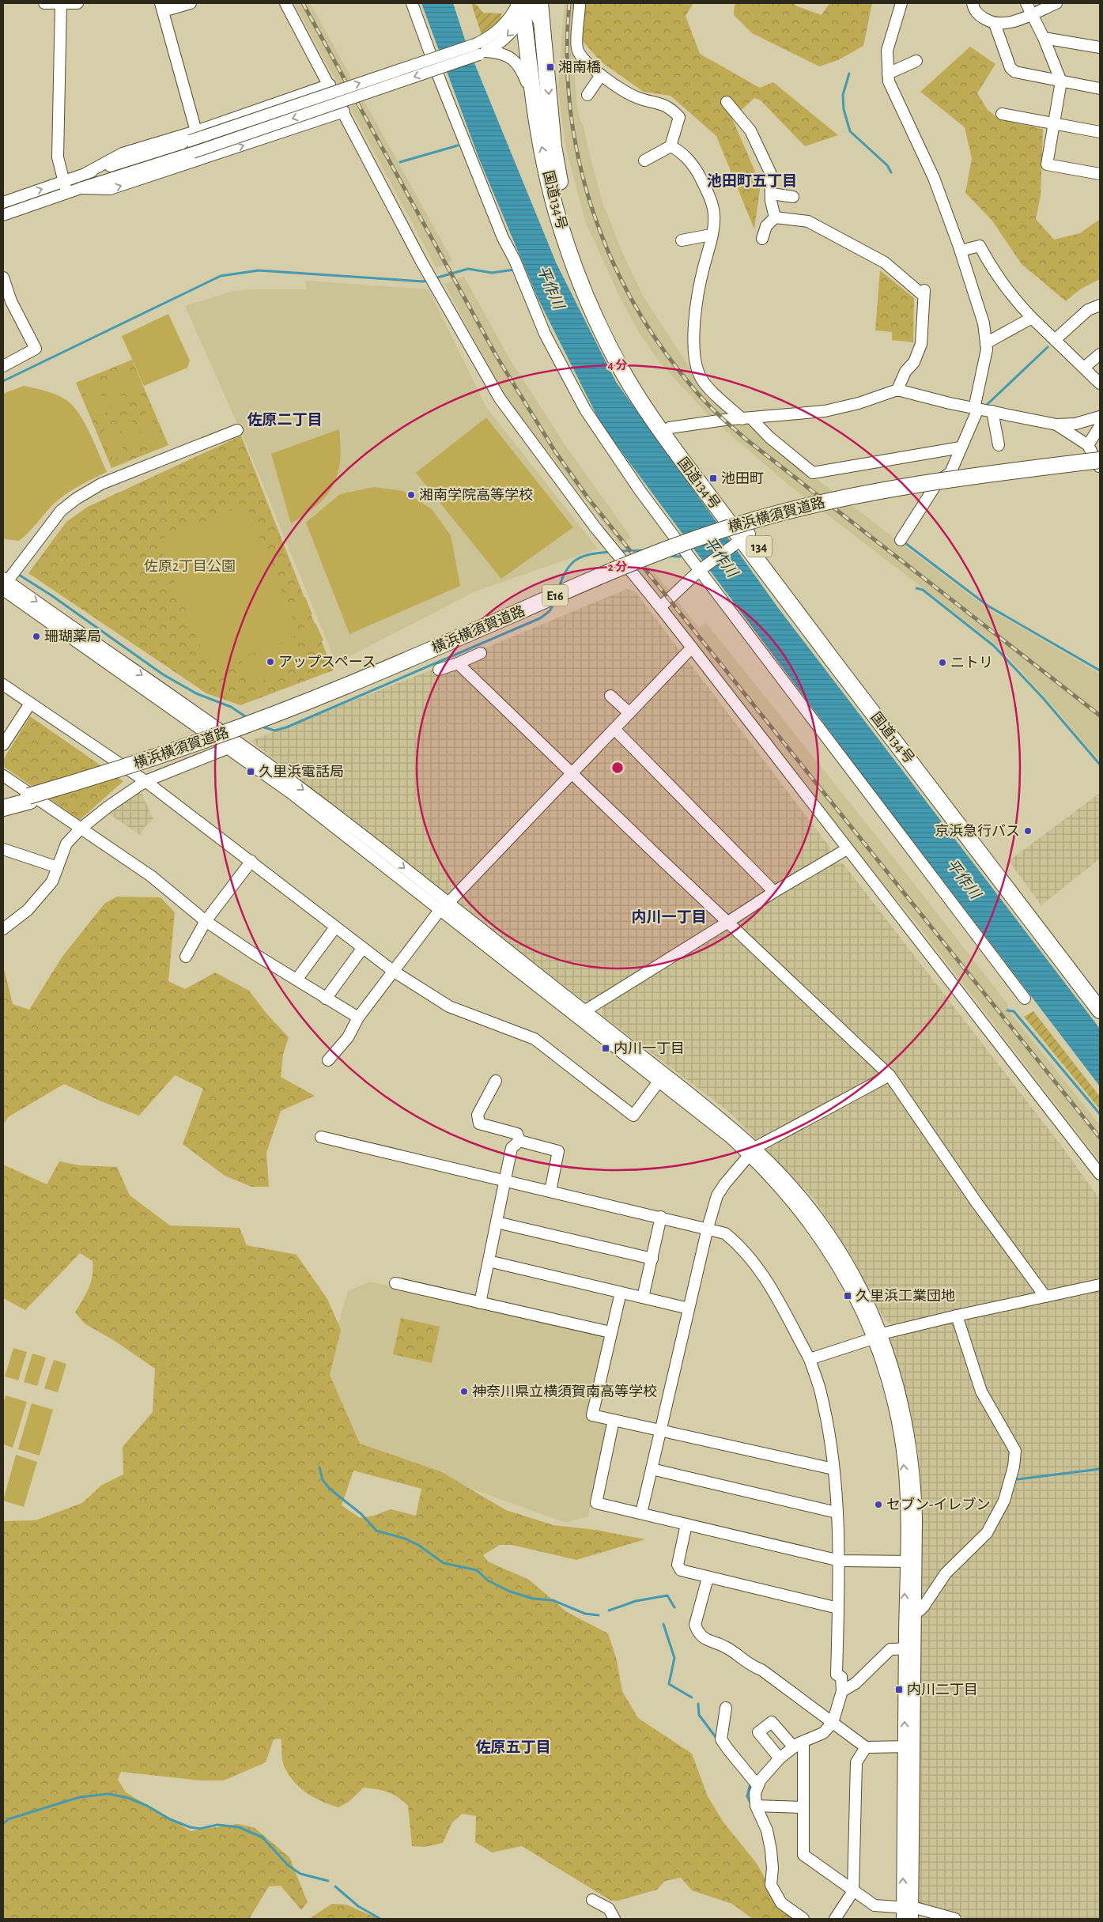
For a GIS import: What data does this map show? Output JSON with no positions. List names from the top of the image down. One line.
{"streets":{"highway":["国道134号","横浜横須賀道路","134","E16"]},"districts":["池田町五丁目","佐原二丁目","内川一丁目","佐原五丁目"],"water":["平作川"],"parks":["佐原2丁目公園"],"places":{"transit":["湘南橋","池田町","久里浜電話局","内川一丁目","久里浜工業団地","内川二丁目"],"other":["湘南学院高等学校","珊瑚薬局","アップスペース","ニトリ","京浜急行バス","神奈川県立横須賀南高等学校","セブン-イレブン"]},"rings":["4 分","2 分"]}
